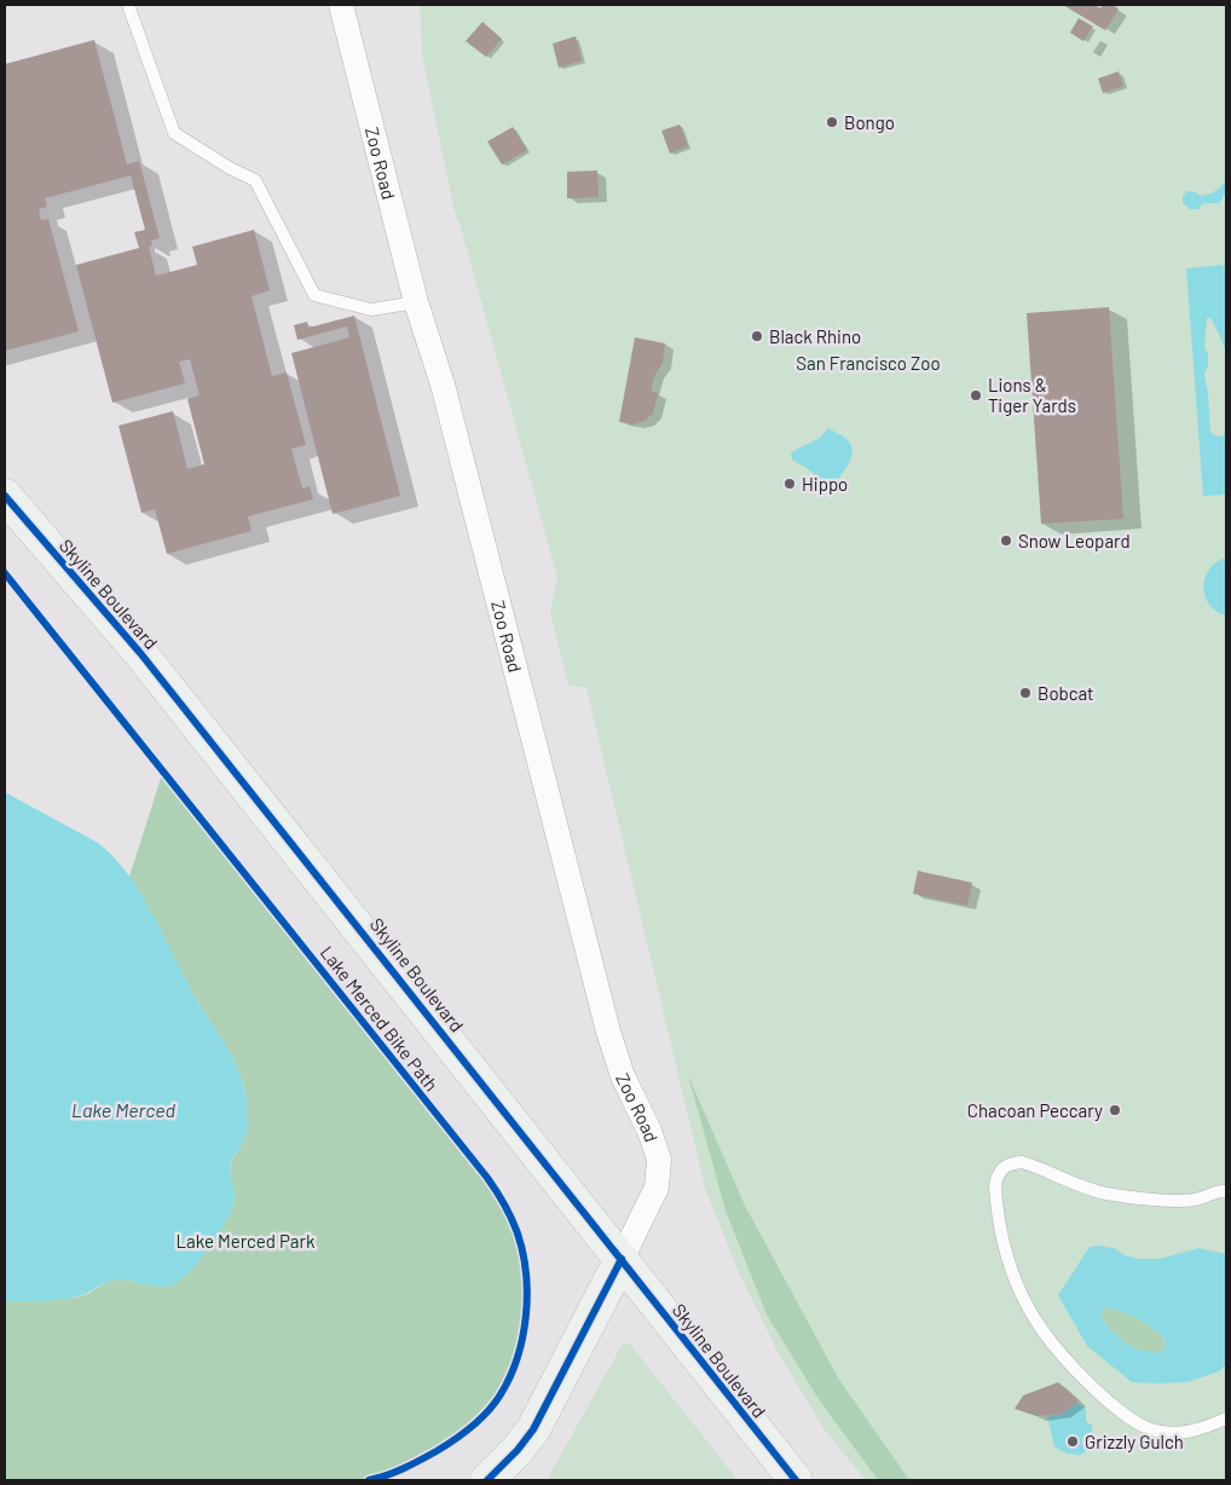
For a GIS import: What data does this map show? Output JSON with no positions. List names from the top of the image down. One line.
{"streets":{"main road":["Skyline Boulevard"],"street":["Zoo Road"],"cycle path":["Lake Merced Bike Path"]},"crossings":[["Zoo Road","Skyline Boulevard"]],"water":["Lake Merced"],"parks":["San Francisco Zoo","Lake Merced Park"],"places":["Bongo","Black Rhino","Lions & Tiger Yards","Hippo","Snow Leopard","Bobcat","Chacoan Peccary","Grizzly Gulch"]}
